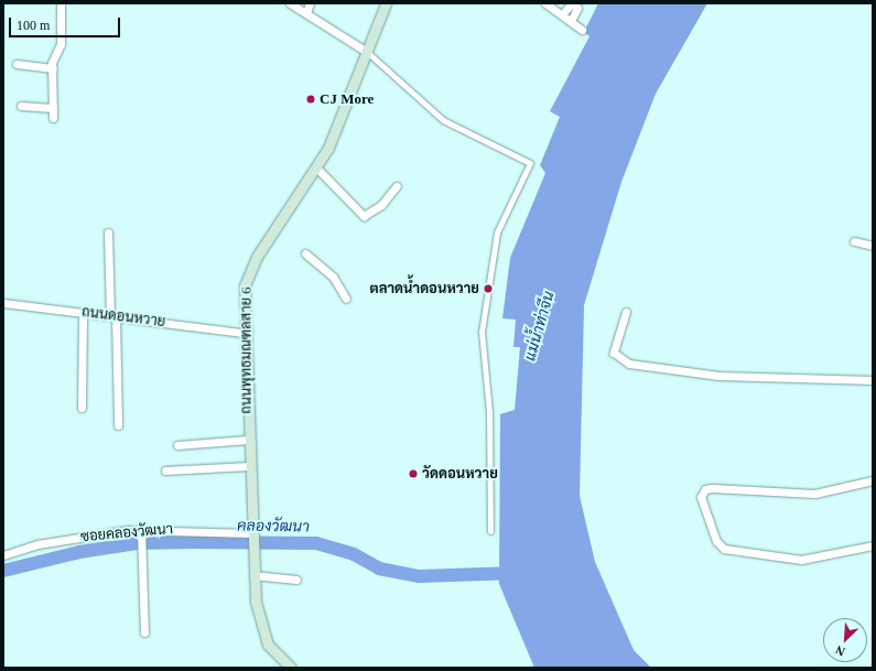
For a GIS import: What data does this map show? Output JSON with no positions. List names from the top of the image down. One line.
{"streets":{"main road":["ถนนพุทธมณฑลสาย 6"],"street":["ถนนดอนหวาย","ซอยคลองวัฒนา"]},"crossings":[["ถนนดอนหวาย","ถนนพุทธมณฑลสาย 6"],["ถนนพุทธมณฑลสาย 6","ซอยคลองวัฒนา"]],"water":["แม่น้ำท่าจีน","คลองวัฒนา"],"places":["CJ More","ตลาดน้ำดอนหวาย","วัดดอนหวาย"],"scale_bar":"100 m","north":"bottom left"}
